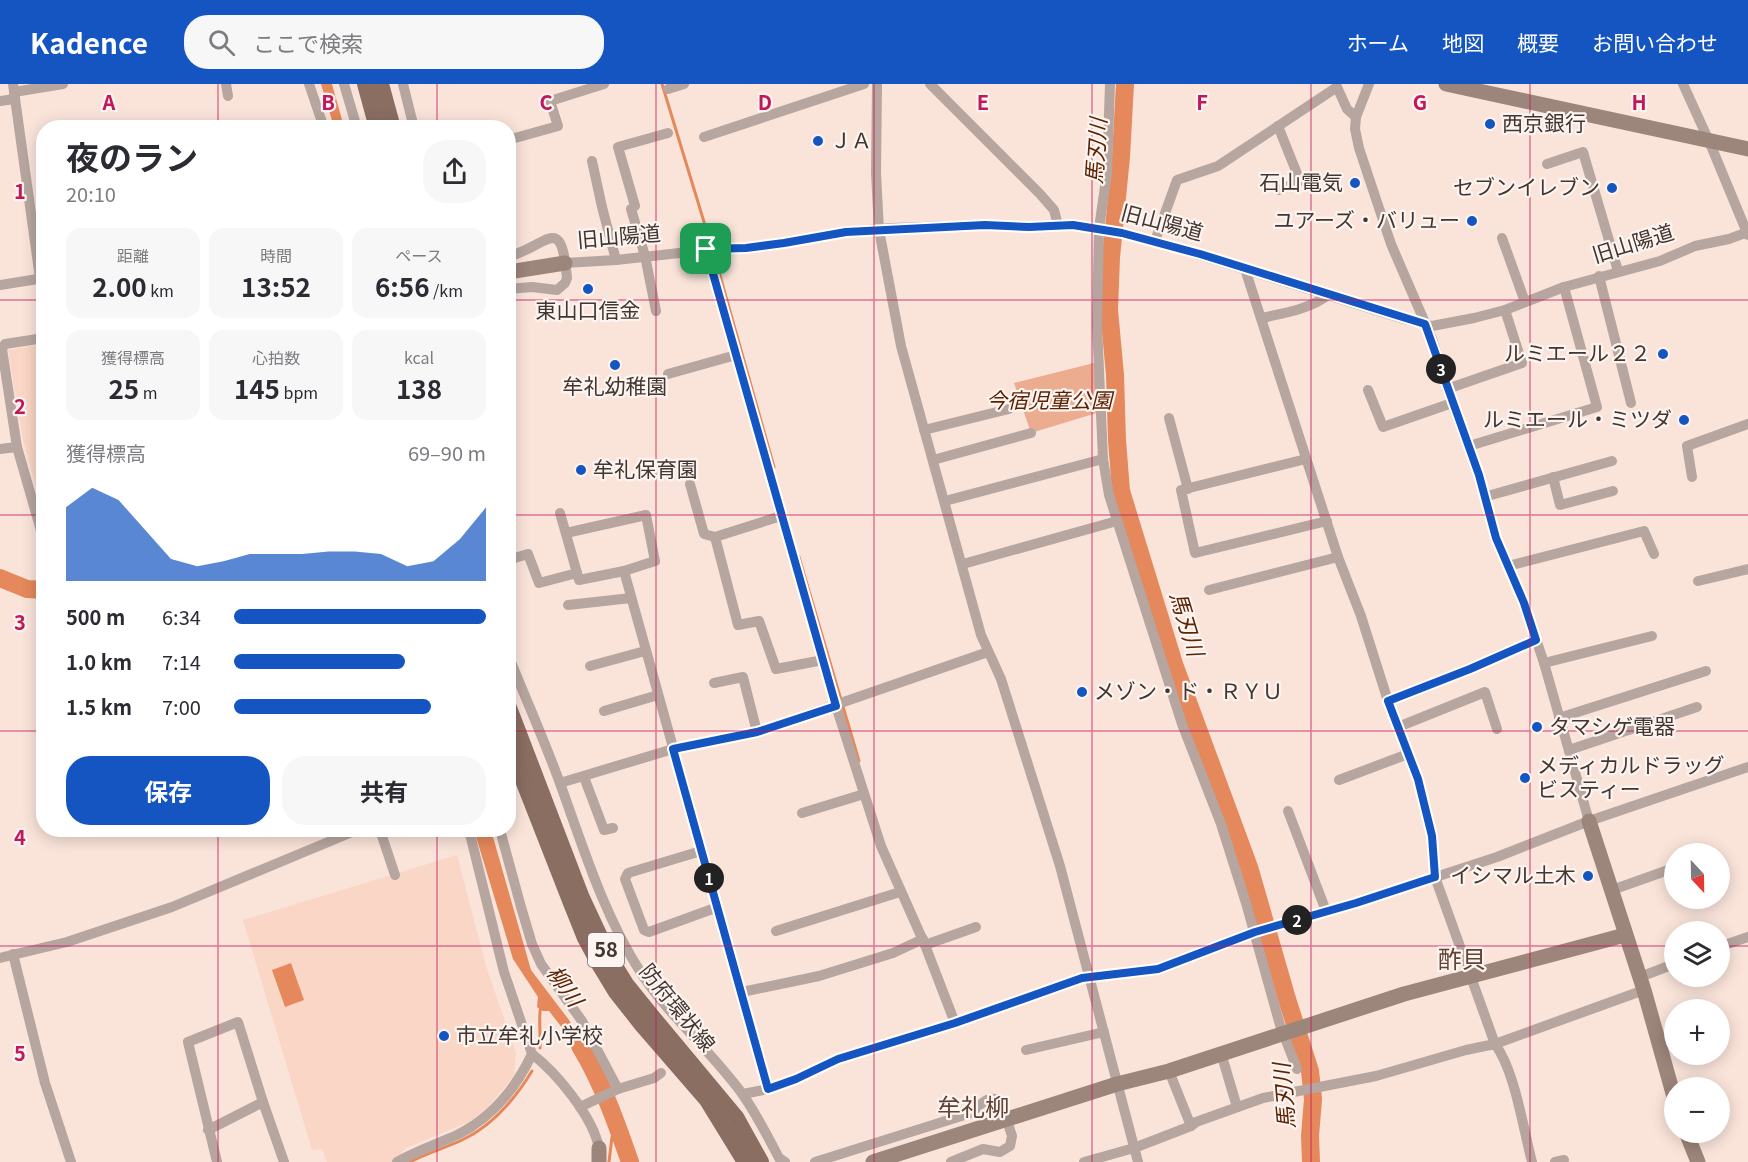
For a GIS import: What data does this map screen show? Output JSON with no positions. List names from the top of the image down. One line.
{"streets":{"main road":["58","防府環状線"],"street":["旧山陽道"]},"districts":["酢貝","牟礼柳"],"water":["馬刃川","柳川"],"parks":["今宿児童公園"],"places":["西京銀行","ＪＡ","石山電気","セブンイレブン","ユアーズ・バリュー","東山口信金","ルミエール２２","牟礼幼稚園","ルミエール・ミツダ","牟礼保育園","メゾン・ド・ＲＹＵ","タマシゲ電器","メディカルドラッグ ビスティー","イシマル土木","市立牟礼小学校"],"north":"bottom","page":{"header":"Kadence","search":"ここで検索","nav":["ホーム","地図","概要","お問い合わせ"],"heading":["夜のラン","20:10"],"stats":[["距離","2.00 km"],["時間","13:52"],["ペース","6:56 /km"],["獲得標高","25 m"],["心拍数","145 bpm"],["kcal","138"]],"pins":["3","1","2"],"chart":["獲得標高","69–90 m"],"list":[{"name":"500 m","note":"6:34"},{"name":"1.0 km","note":"7:14"},{"name":"1.5 km","note":"7:00"}],"buttons":["保存","共有"],"map_buttons":["+","−"]},"grid":{"columns":["A","B","C","D","E","F","G","H"],"rows":["1","2","3","4","5"]}}
